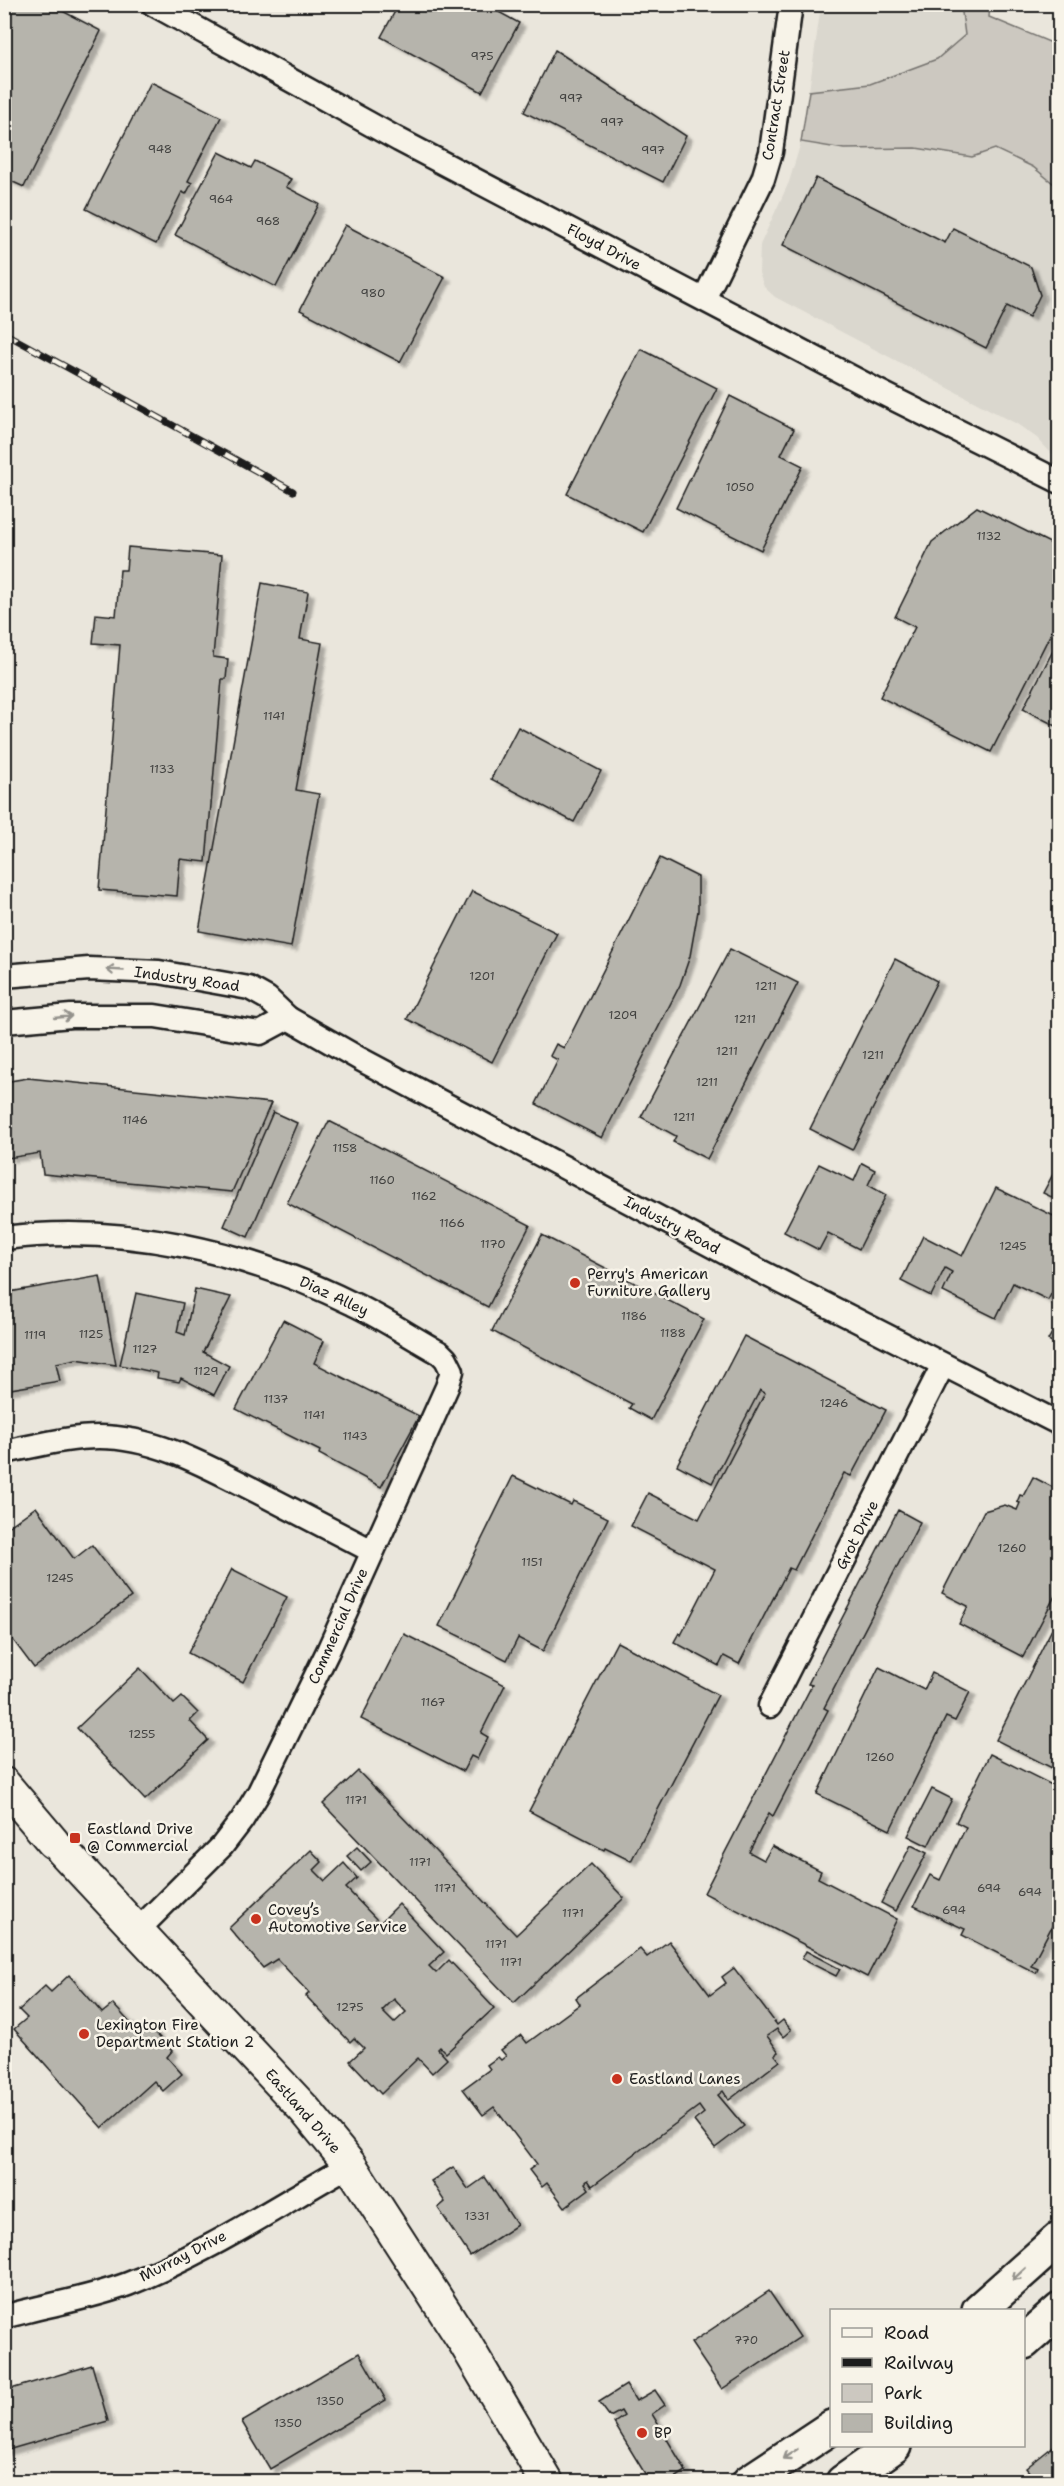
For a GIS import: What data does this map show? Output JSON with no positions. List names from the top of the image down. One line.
{"streets":{"street":["Contract Street","Floyd Drive","Industry Road","Diaz Alley","Grot Drive","Commercial Drive","Eastland Drive","Murray Drive"]},"crossings":[["Contract Street","Floyd Drive"],["Industry Road","Grot Drive"],["Diaz Alley","Commercial Drive"],["Commercial Drive","Eastland Drive"],["Eastland Drive","Murray Drive"]],"places":{"other":["Perry's American Furniture Gallery","Covey’s Automotive Service","Lexington Fire Department Station 2","Eastland Lanes","BP"],"transit":["Eastland Drive @ Commercial"]},"house_numbers":["975","997","997","948","997","964","968","980","1050","1132","1141","1133","1201","1211","1209","1211","1211","1211","1211","1211","1146","1158","1160","1162","1166","1170","1245","1186","1188","1125","1119","1127","1129","1137","1246","1141","1143","1260","1151","1245","1167","1255","1260","1171","1171","1171","694","694","694","1171","1171","1171","1275","1331","770","1350","1350"],"legend":["Road","Railway","Park","Building"]}
